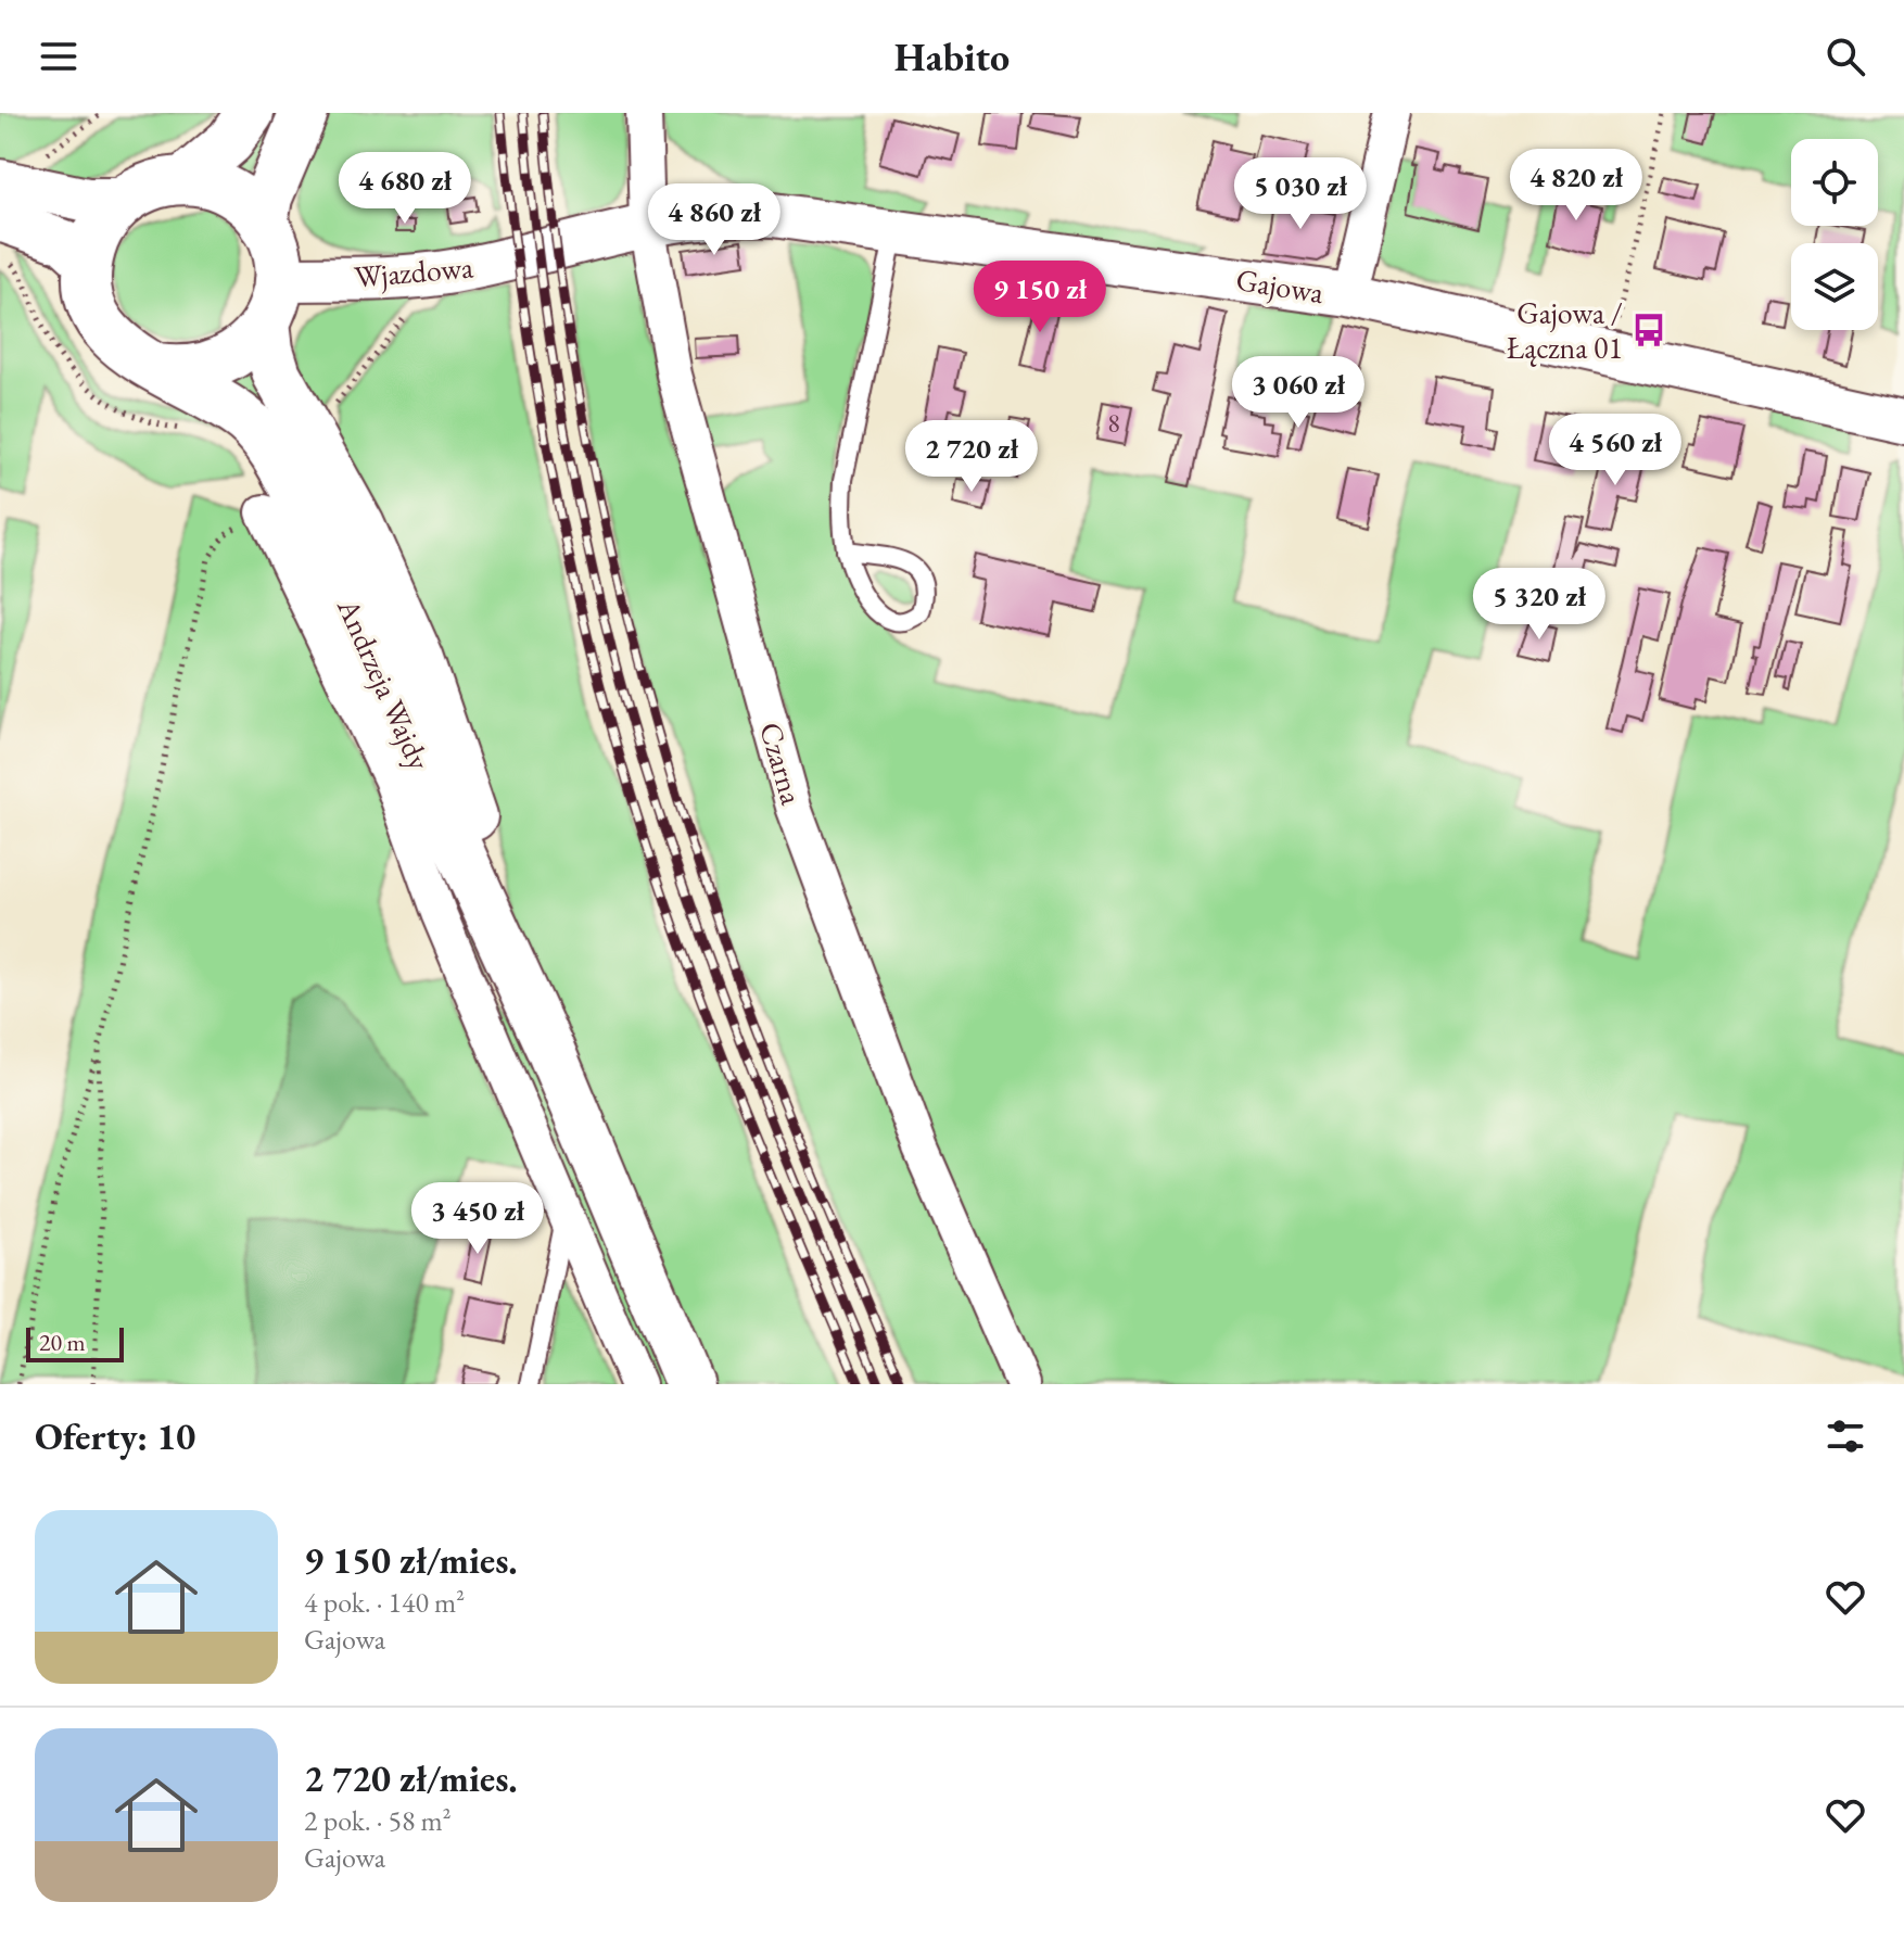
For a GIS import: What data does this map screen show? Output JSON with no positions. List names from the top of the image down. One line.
{"streets":{"main road":["Andrzeja Wajdy"],"street":["Wjazdowa","Gajowa","Czarna"]},"crossings":[["Wjazdowa","Gajowa"],["Wjazdowa","Andrzeja Wajdy"],["Wjazdowa","Czarna"],["Gajowa","Czarna"]],"places":{"bus stop":["Gajowa / Łączna 01"]},"house_numbers":["8"],"scale_bar":"20 m","page":{"header":"Habito","price":["4 820 zł","4 680 zł","5 030 zł","4 860 zł","9 150 zł","3 060 zł","4 560 zł","2 720 zł","5 320 zł","3 450 zł"],"scale":"20 m","heading":"Oferty: 10","list":[{"name":"9 150 zł/mies.","note":"4 pok. · 140 m² · Gajowa"},{"name":"2 720 zł/mies.","note":"2 pok. · 58 m² · Gajowa"}]}}
